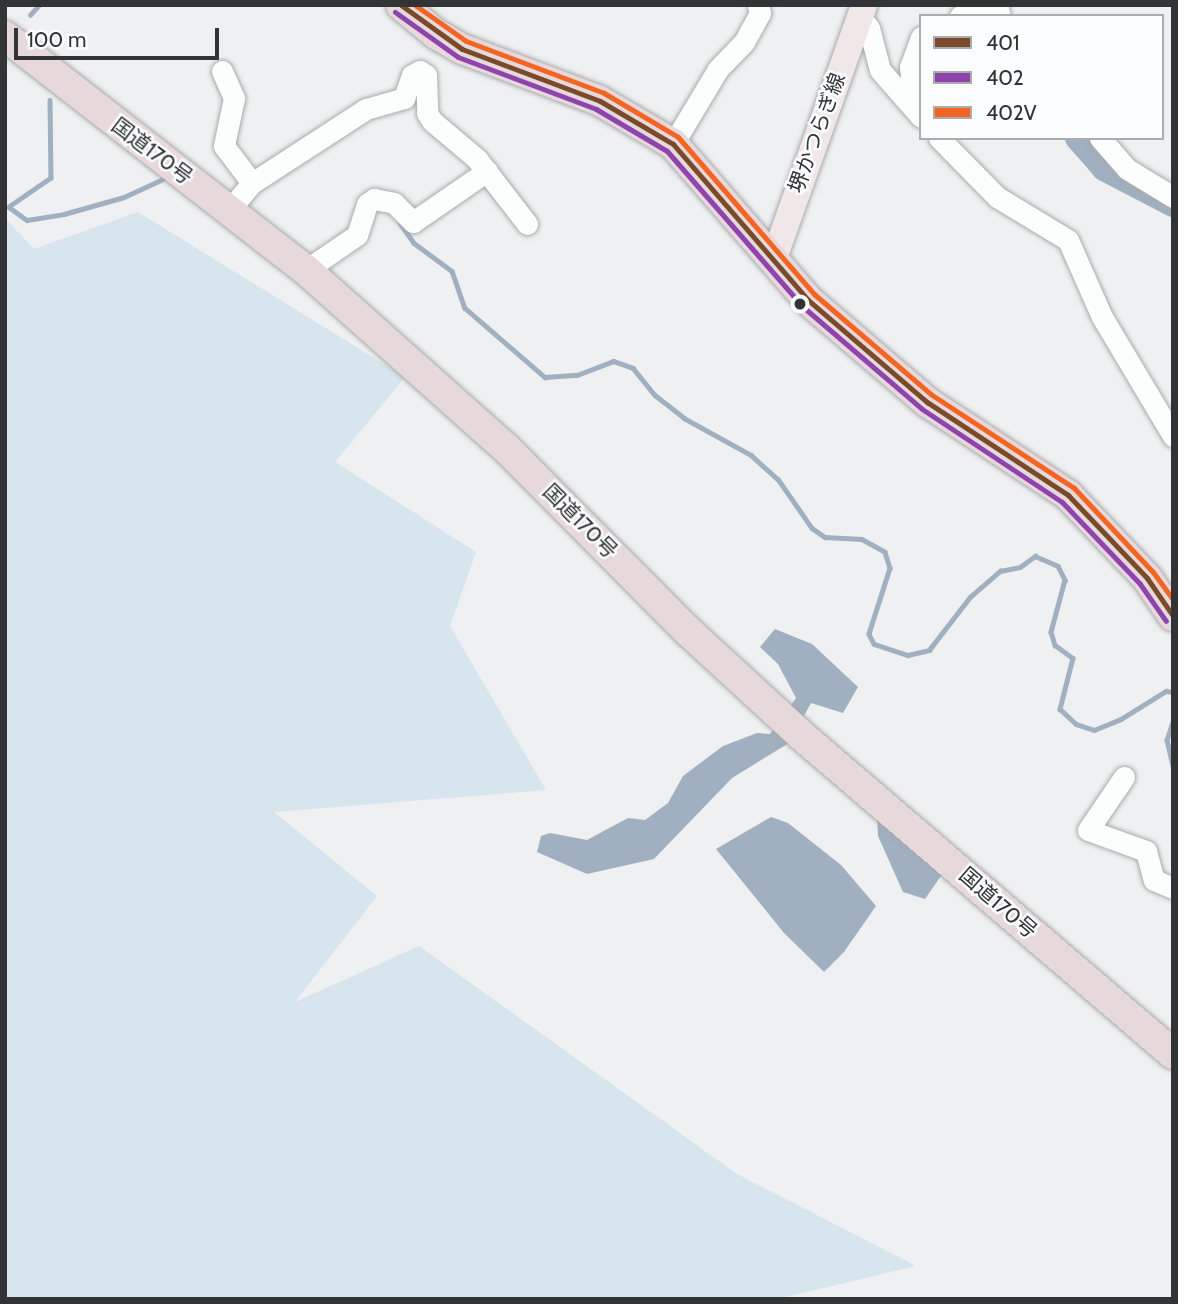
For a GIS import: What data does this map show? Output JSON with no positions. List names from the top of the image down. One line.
{"streets":{"highway":["国道170号"],"main road":["堺かつらぎ線"]},"lines":["transit line 401","transit line 402V","transit line 402"],"legend":["401","402","402V"],"scale_bar":"100 m"}
